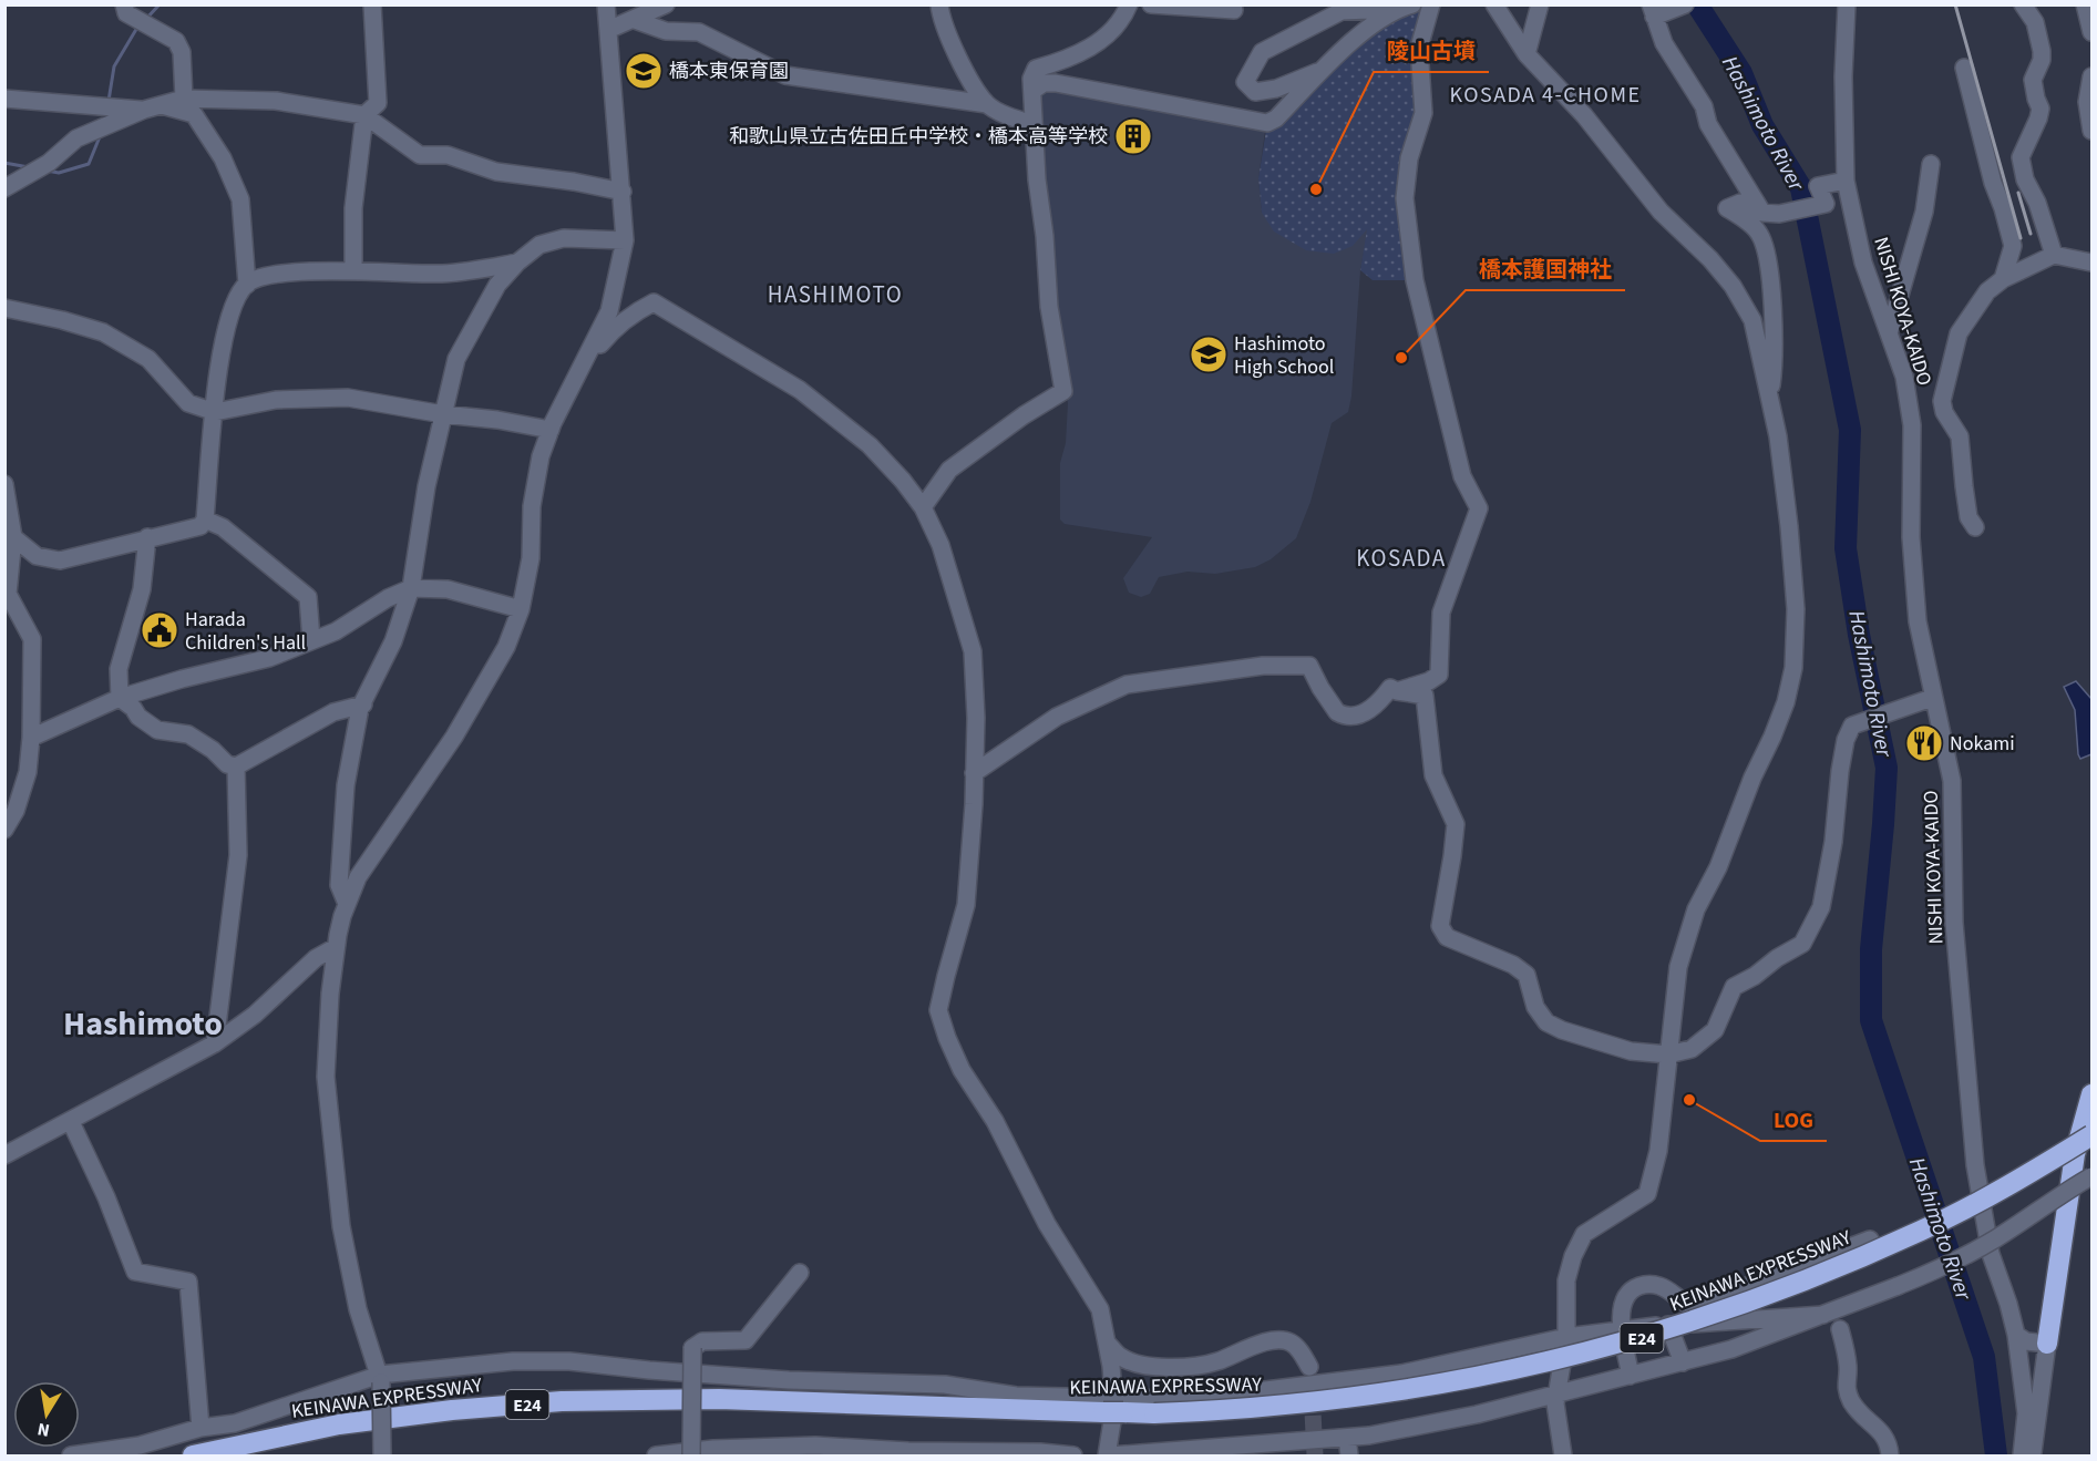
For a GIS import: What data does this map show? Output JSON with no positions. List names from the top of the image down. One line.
{"streets":{"highway":["KEINAWA EXPRESSWAY","E24"],"street":["NISHI KOYA-KAIDO"]},"districts":["KOSADA 4-CHOME","HASHIMOTO","KOSADA","Hashimoto"],"water":["Hashimoto River"],"places":{"school or university":["橋本東保育園","Hashimoto High School"],"building":["和歌山県立古佐田丘中学校・橋本高等学校"],"other":["陵山古墳","橋本護国神社","LOG"],"public building":["Harada Children's Hall"],"restaurant":["Nokami"]},"north":"bottom"}
